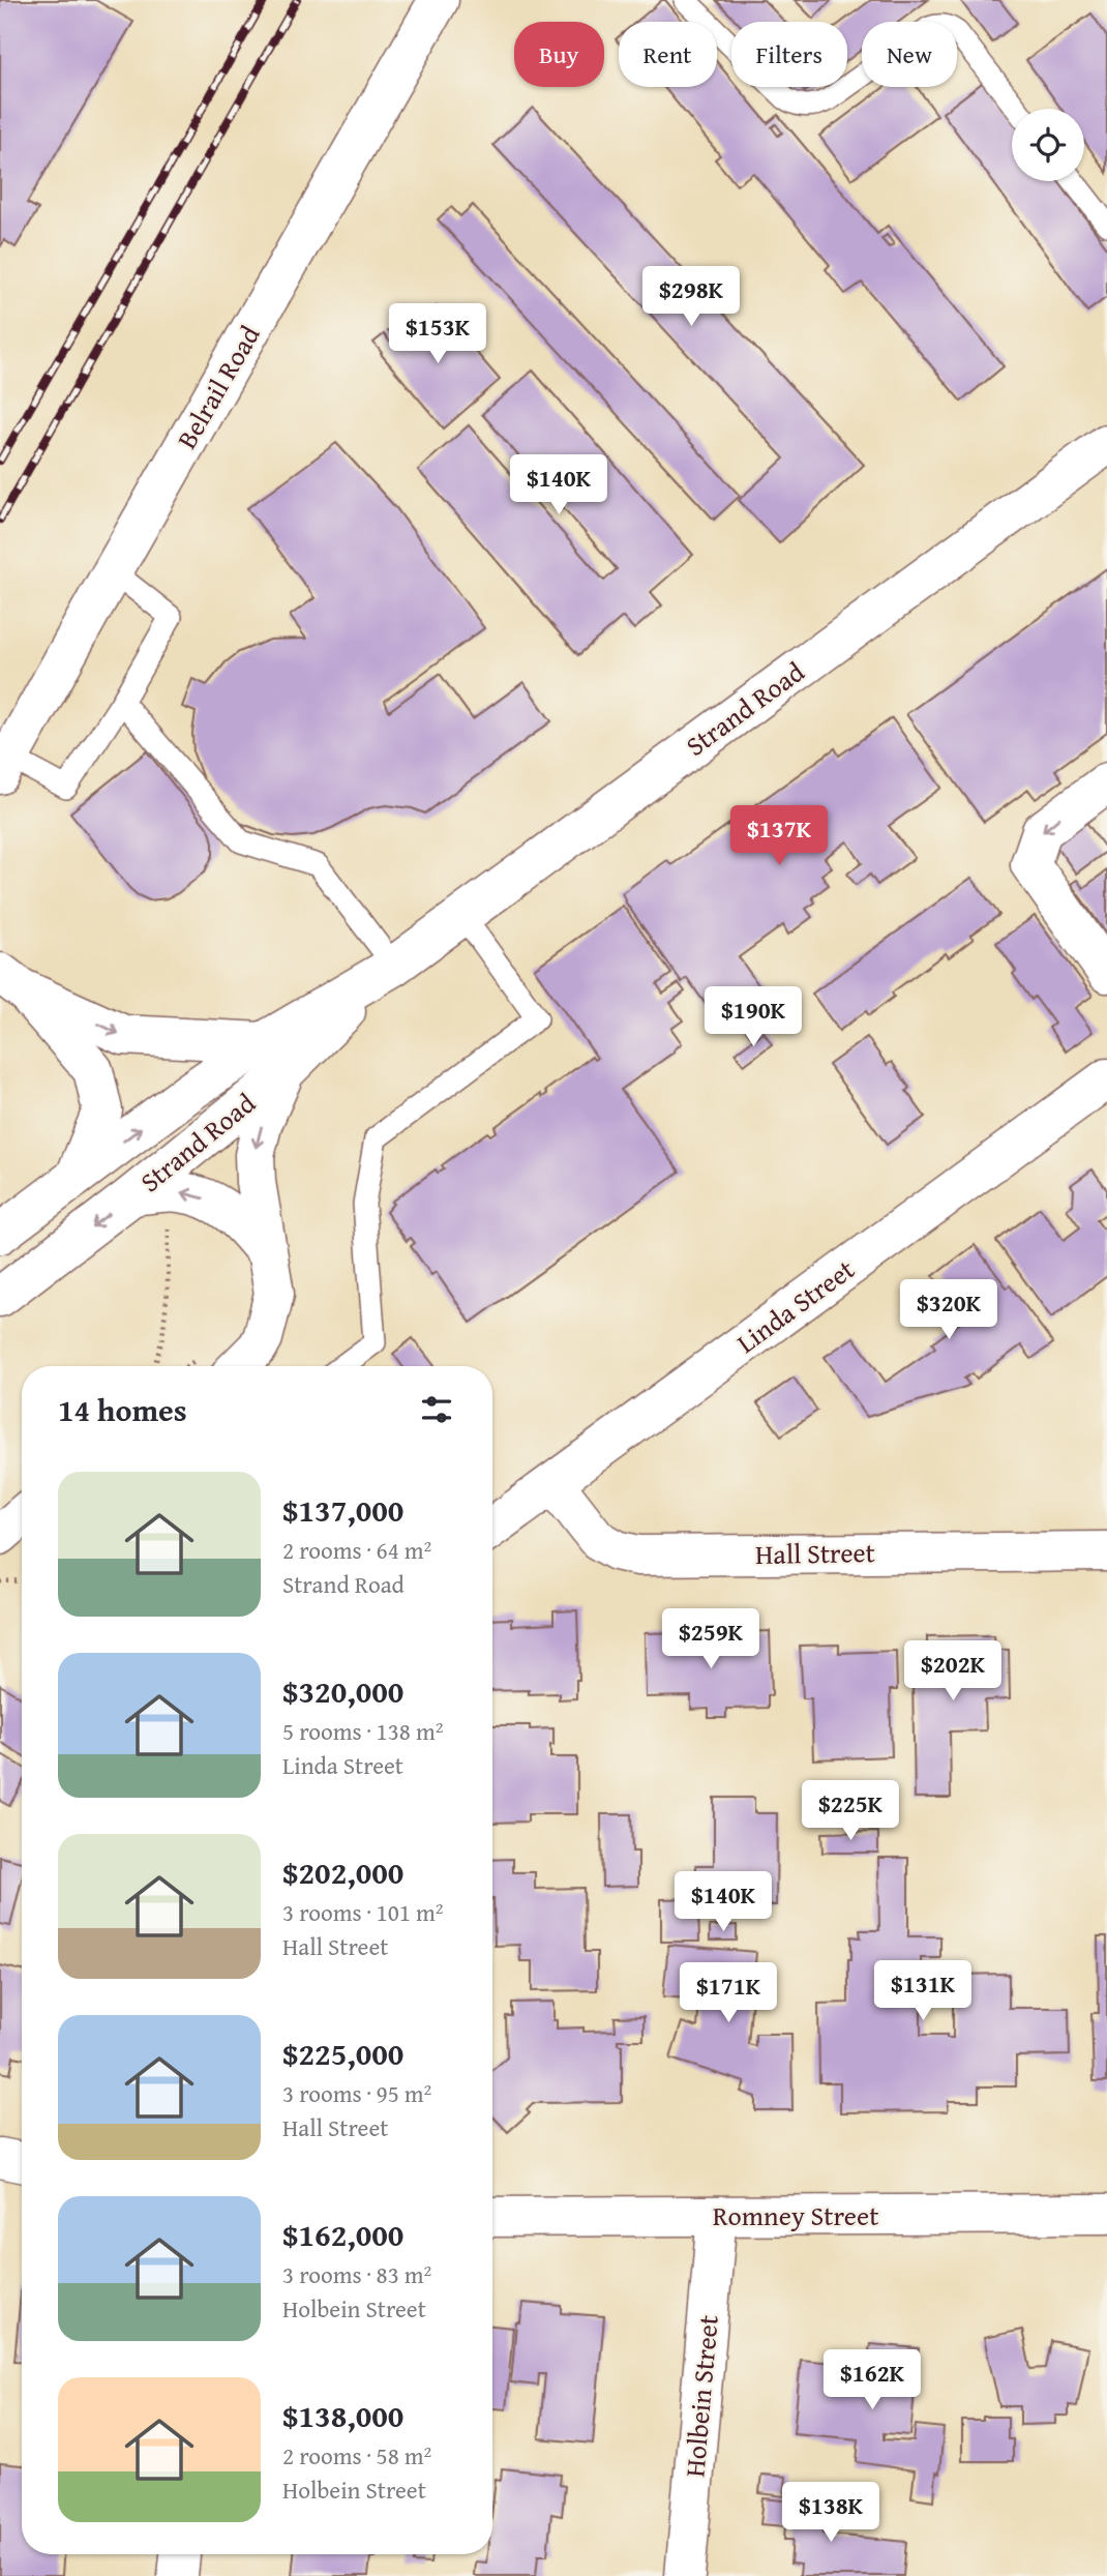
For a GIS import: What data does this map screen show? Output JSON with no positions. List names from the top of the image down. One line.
{"streets":{"street":["Belrail Road","Strand Road","Linda Street","Hall Street","Romney Street","Holbein Street"]},"crossings":[["Linda Street","Hall Street"],["Romney Street","Holbein Street"]],"page":{"chip":["Buy","Rent","Filters","New"],"price":["$298K","$153K","$140K","$137K","$190K","$320K","$259K","$202K","$225K","$140K","$131K","$171K","$162K","$138K"],"heading":"14 homes","list":[{"name":"$137,000","note":"2 rooms · 64 m² · Strand Road"},{"name":"$320,000","note":"5 rooms · 138 m² · Linda Street"},{"name":"$202,000","note":"3 rooms · 101 m² · Hall Street"},{"name":"$225,000","note":"3 rooms · 95 m² · Hall Street"},{"name":"$162,000","note":"3 rooms · 83 m² · Holbein Street"},{"name":"$138,000","note":"2 rooms · 58 m² · Holbein Street"}]}}
